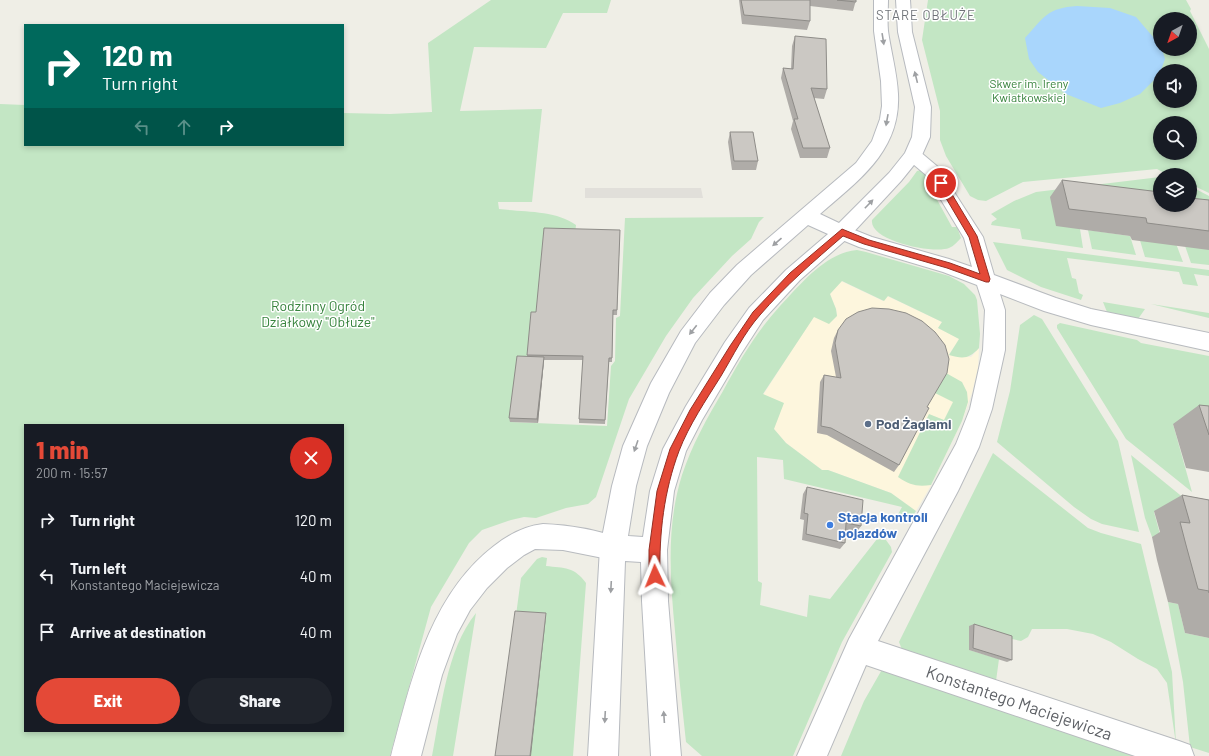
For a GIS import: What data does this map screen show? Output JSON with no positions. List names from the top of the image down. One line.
{"streets":{"main road":["Konstantego Maciejewicza"]},"districts":["STARE OBŁUŻE"],"parks":["Skwer im. Ireny Kwiatkowskiej","Rodzinny Ogród Działkowy \"Obłuże\""],"places":["Pod Żaglami","Stacja kontroli pojazdów"],"north":"bottom left","page":{"turn":["120 m","Turn right"],"heading":["1 min","200 m · 15:57"],"list":[{"name":"Turn right","value":"120 m"},{"name":"Turn left","note":"Konstantego Maciejewicza","value":"40 m"},{"name":"Arrive at destination","value":"40 m"}],"buttons":["Exit","Share"]}}
